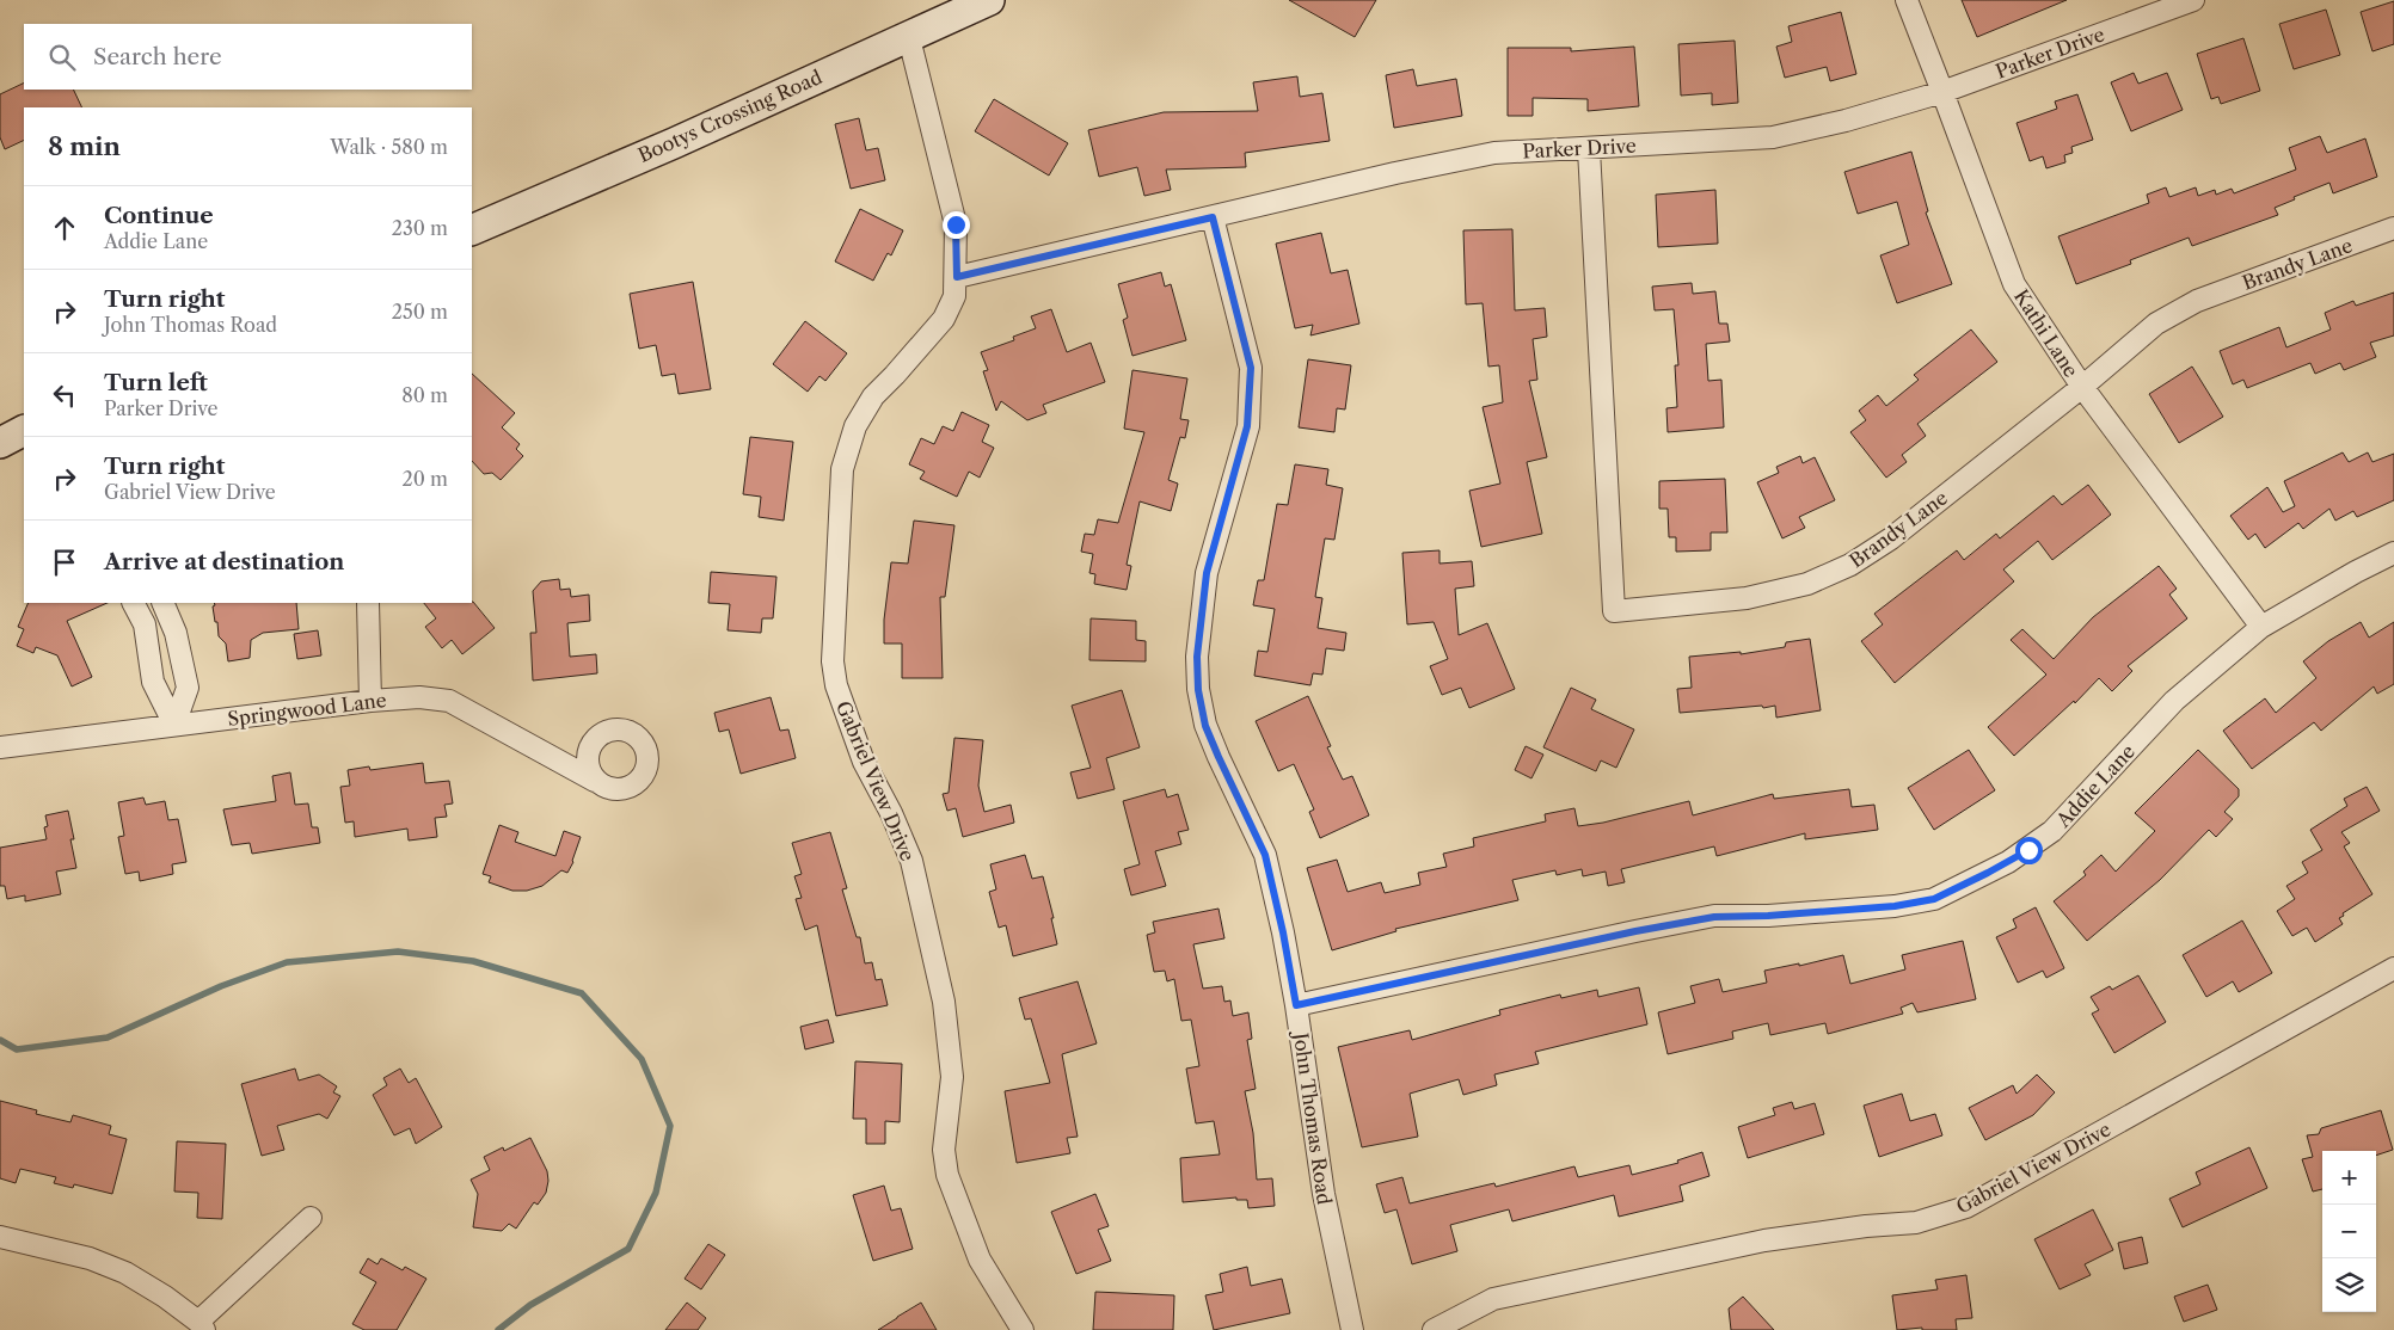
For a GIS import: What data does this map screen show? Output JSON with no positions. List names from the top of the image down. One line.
{"streets":{"street":["Parker Drive","Bootys Crossing Road","Brandy Lane","Kathi Lane","Springwood Lane","Gabriel View Drive","Addie Lane","John Thomas Road"]},"crossings":[["Parker Drive","Brandy Lane"],["Parker Drive","Kathi Lane"],["Parker Drive","Gabriel View Drive"],["Parker Drive","John Thomas Road"],["Bootys Crossing Road","Gabriel View Drive"],["Brandy Lane","Kathi Lane"],["Kathi Lane","Addie Lane"],["Addie Lane","John Thomas Road"]],"page":{"search":"Search here","heading":["8 min","Walk · 580 m"],"list":[["Continue","Addie Lane","230 m"],["Turn right","John Thomas Road","250 m"],["Turn left","Parker Drive","80 m"],["Turn right","Gabriel View Drive","20 m"],"Arrive at destination"],"map_buttons":["+","−"]}}
